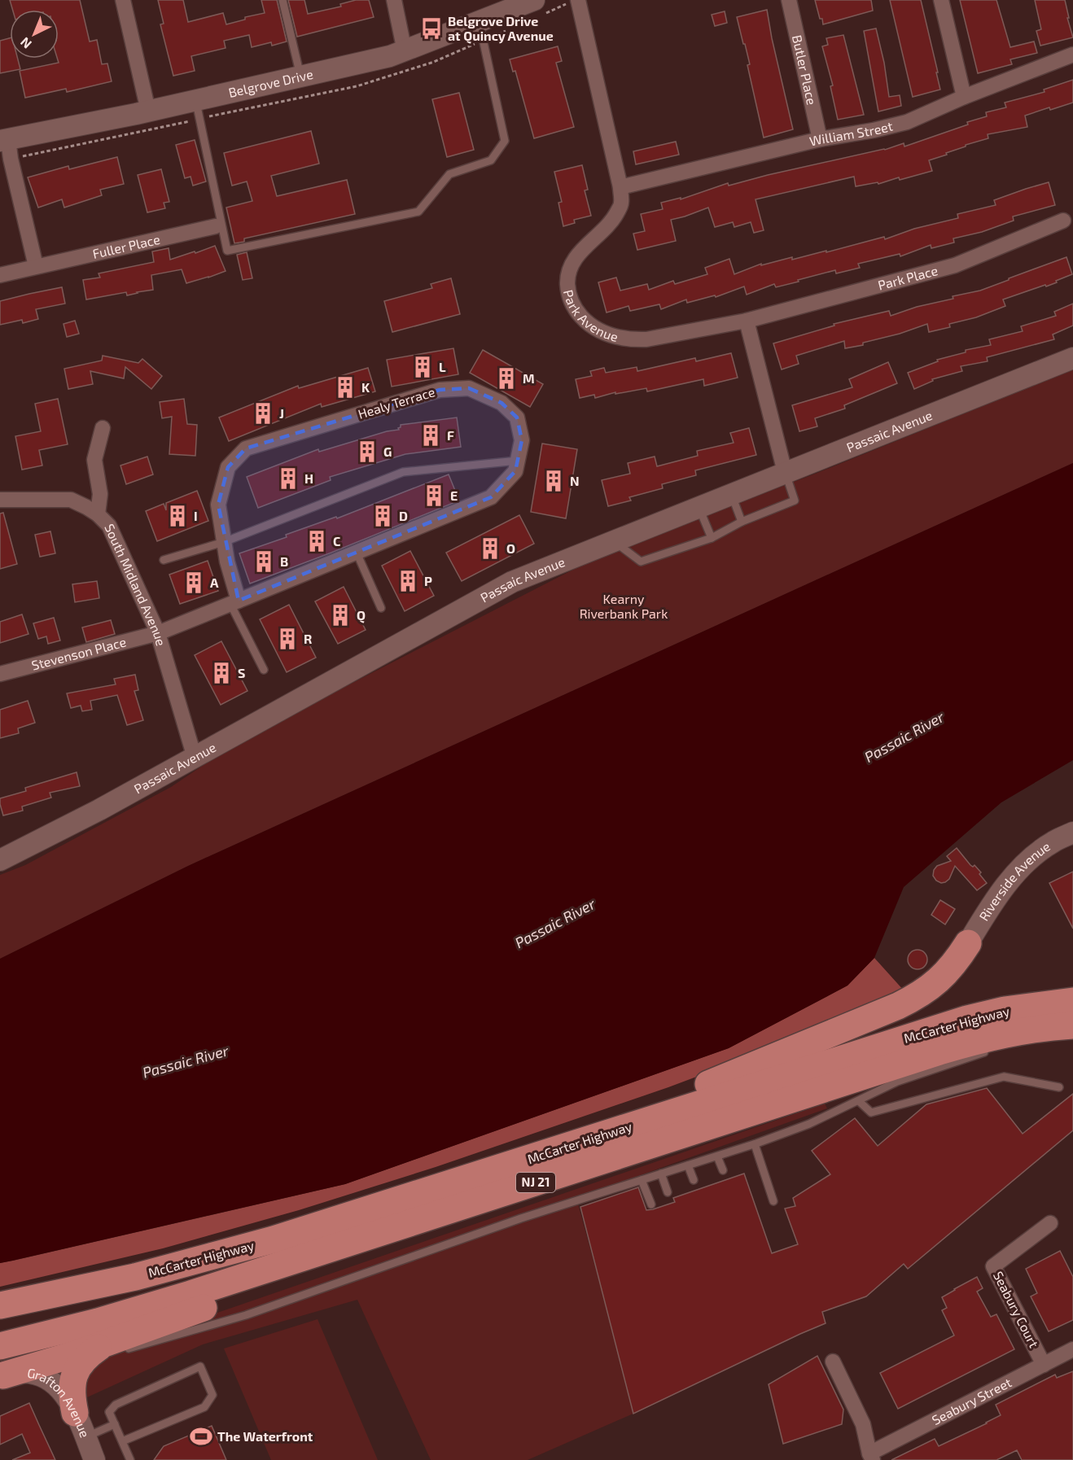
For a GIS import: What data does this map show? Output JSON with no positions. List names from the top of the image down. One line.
{"streets":{"highway":["McCarter Highway","NJ 21"],"main road":["Belgrove Drive","Passaic Avenue","Riverside Avenue","Grafton Avenue"],"street":["Butler Place","William Street","Fuller Place","Park Place","Park Avenue","Healy Terrace","South Midland Avenue","Stevenson Place","Seabury Court","Seabury Street"]},"crossings":[["Butler Place","William Street"],["William Street","Park Avenue"],["Park Place","Park Avenue"],["Healy Terrace","South Midland Avenue"],["Healy Terrace","Stevenson Place"],["Passaic Avenue","South Midland Avenue"],["South Midland Avenue","Stevenson Place"],["Seabury Court","Seabury Street"]],"water":["Passaic River"],"parks":["Kearny Riverbank Park"],"places":{"bus stop":["Belgrove Drive at Quincy Avenue"],"building":["L","M","K","J","F","G","H","N","E","I","D","C","O","B","P","A","Q","R","S"],"sports":["The Waterfront"]},"north":"bottom left"}
